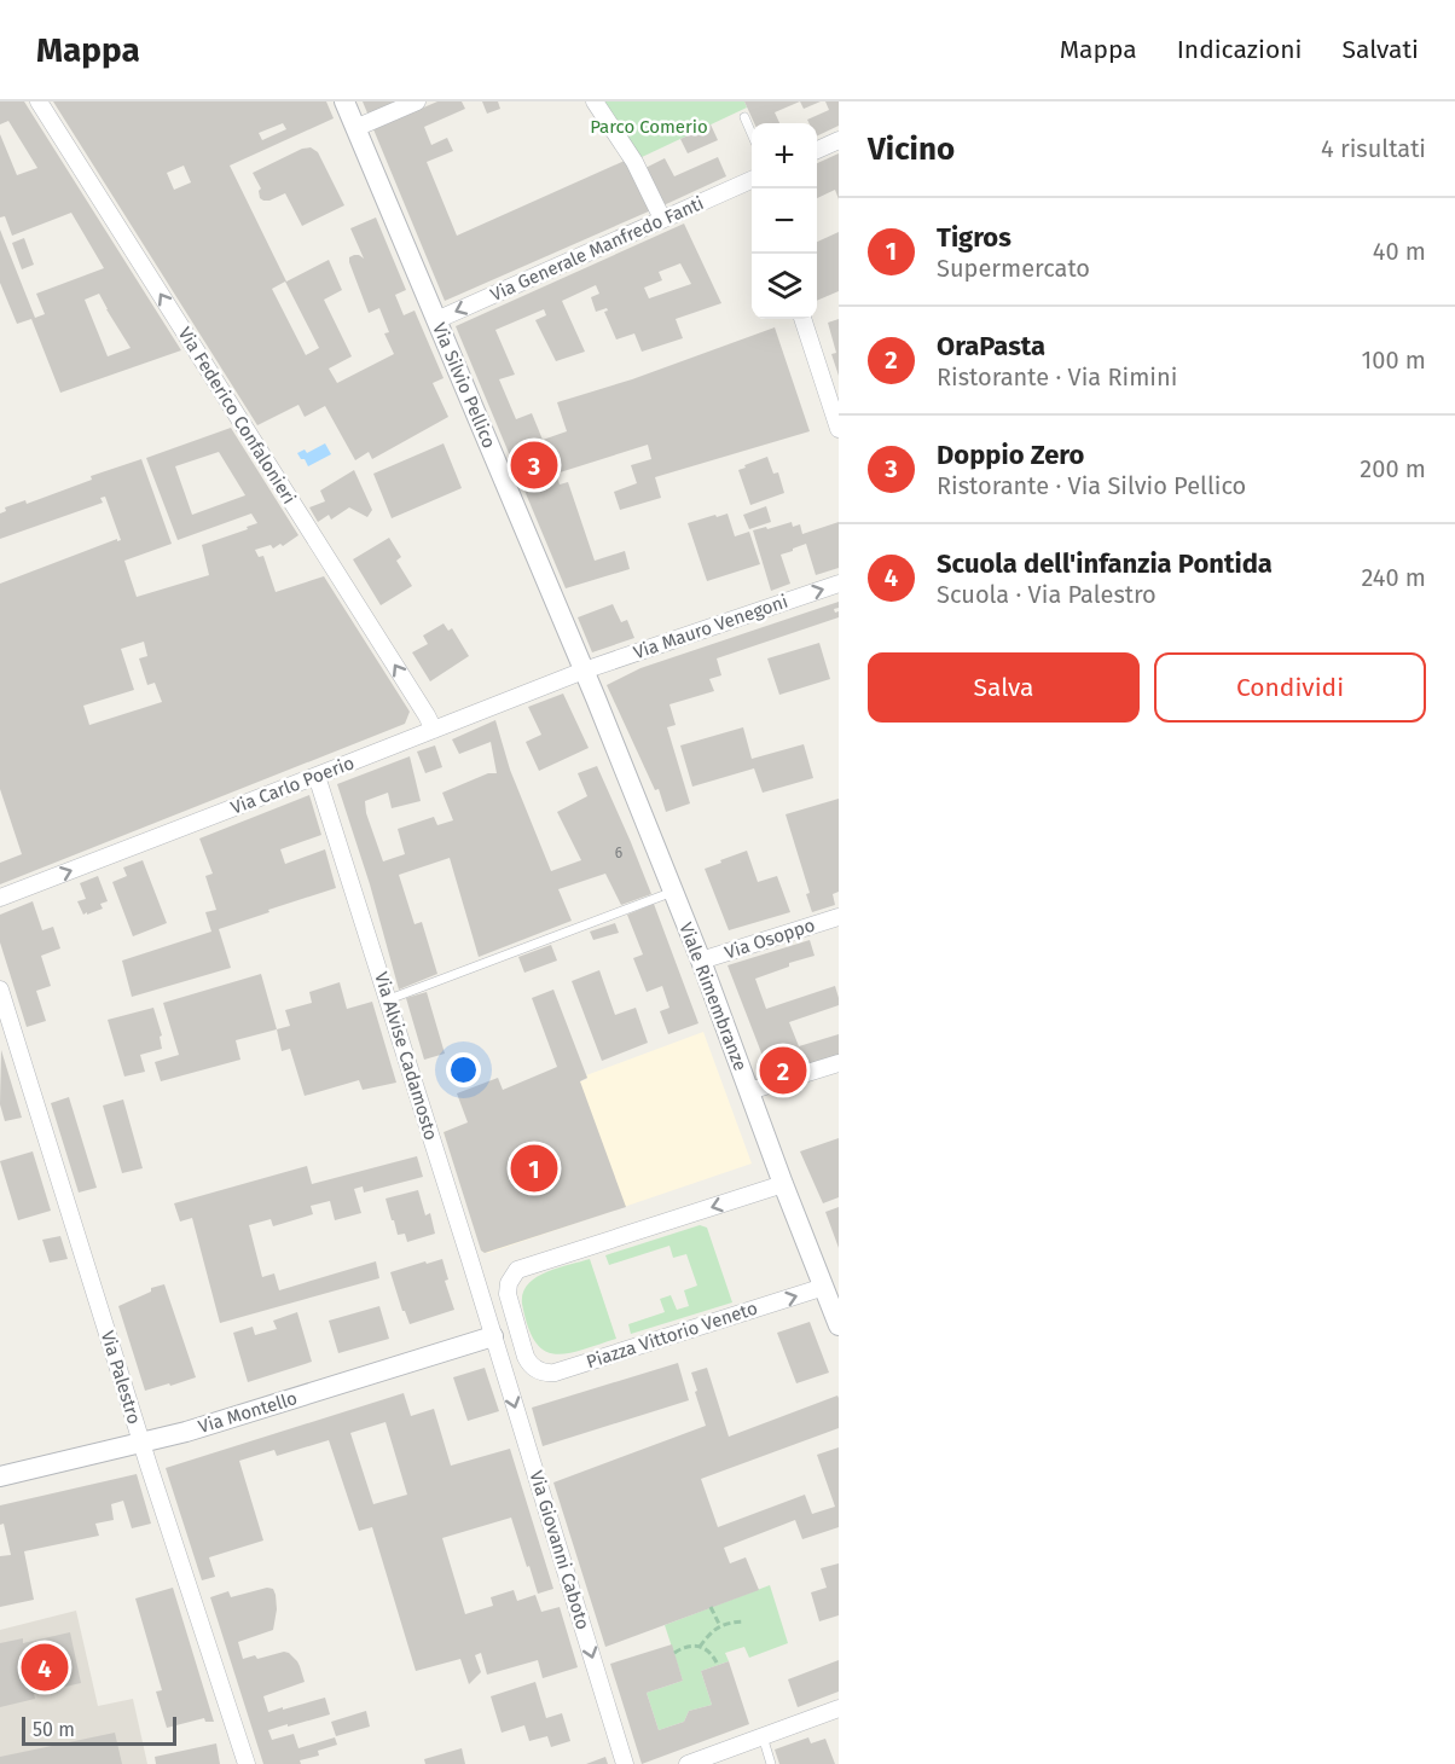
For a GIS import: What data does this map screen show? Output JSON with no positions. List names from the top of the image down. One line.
{"streets":{"street":["Via Generale Manfredo Fanti","Via Silvio Pellico","Via Federico Confalonieri","Via Mauro Venegoni","Via Carlo Poerio","Via Osoppo","Viale Rimembranze","Via Alvise Cadamosto","Piazza Vittorio Veneto","Via Palestro","Via Montello","Via Giovanni Caboto"]},"crossings":[["Via Generale Manfredo Fanti","Via Silvio Pellico"],["Via Silvio Pellico","Via Mauro Venegoni"],["Via Silvio Pellico","Via Carlo Poerio"],["Via Silvio Pellico","Viale Rimembranze"],["Via Federico Confalonieri","Via Carlo Poerio"],["Via Mauro Venegoni","Via Carlo Poerio"],["Via Mauro Venegoni","Viale Rimembranze"],["Via Carlo Poerio","Viale Rimembranze"],["Via Carlo Poerio","Via Alvise Cadamosto"],["Via Osoppo","Viale Rimembranze"],["Viale Rimembranze","Piazza Vittorio Veneto"],["Via Alvise Cadamosto","Piazza Vittorio Veneto"],["Via Alvise Cadamosto","Via Montello"],["Via Alvise Cadamosto","Via Giovanni Caboto"],["Piazza Vittorio Veneto","Via Montello"],["Piazza Vittorio Veneto","Via Giovanni Caboto"],["Via Palestro","Via Montello"],["Via Montello","Via Giovanni Caboto"]],"one_way":["Via Generale Manfredo Fanti","Via Federico Confalonieri","Via Mauro Venegoni","Via Carlo Poerio","Via Giovanni Caboto"],"parks":["Parco Comerio"],"house_numbers":["6"],"scale_bar":"50 m","page":{"header":"Mappa","nav":["Mappa","Indicazioni","Salvati"],"heading":["Vicino","4 risultati"],"map_buttons":["+","−"],"list":[{"mark":"1","name":"Tigros","note":"Supermercato","value":"40 m"},{"mark":"2","name":"OraPasta","note":"Ristorante · Via Rimini","value":"100 m"},{"mark":"3","name":"Doppio Zero","note":"Ristorante · Via Silvio Pellico","value":"200 m"},{"mark":"4","name":"Scuola dell'infanzia Pontida","note":"Scuola · Via Palestro","value":"240 m"}],"pins":["3","2","1","4"],"buttons":["Salva","Condividi"],"scale":"50 m"}}
